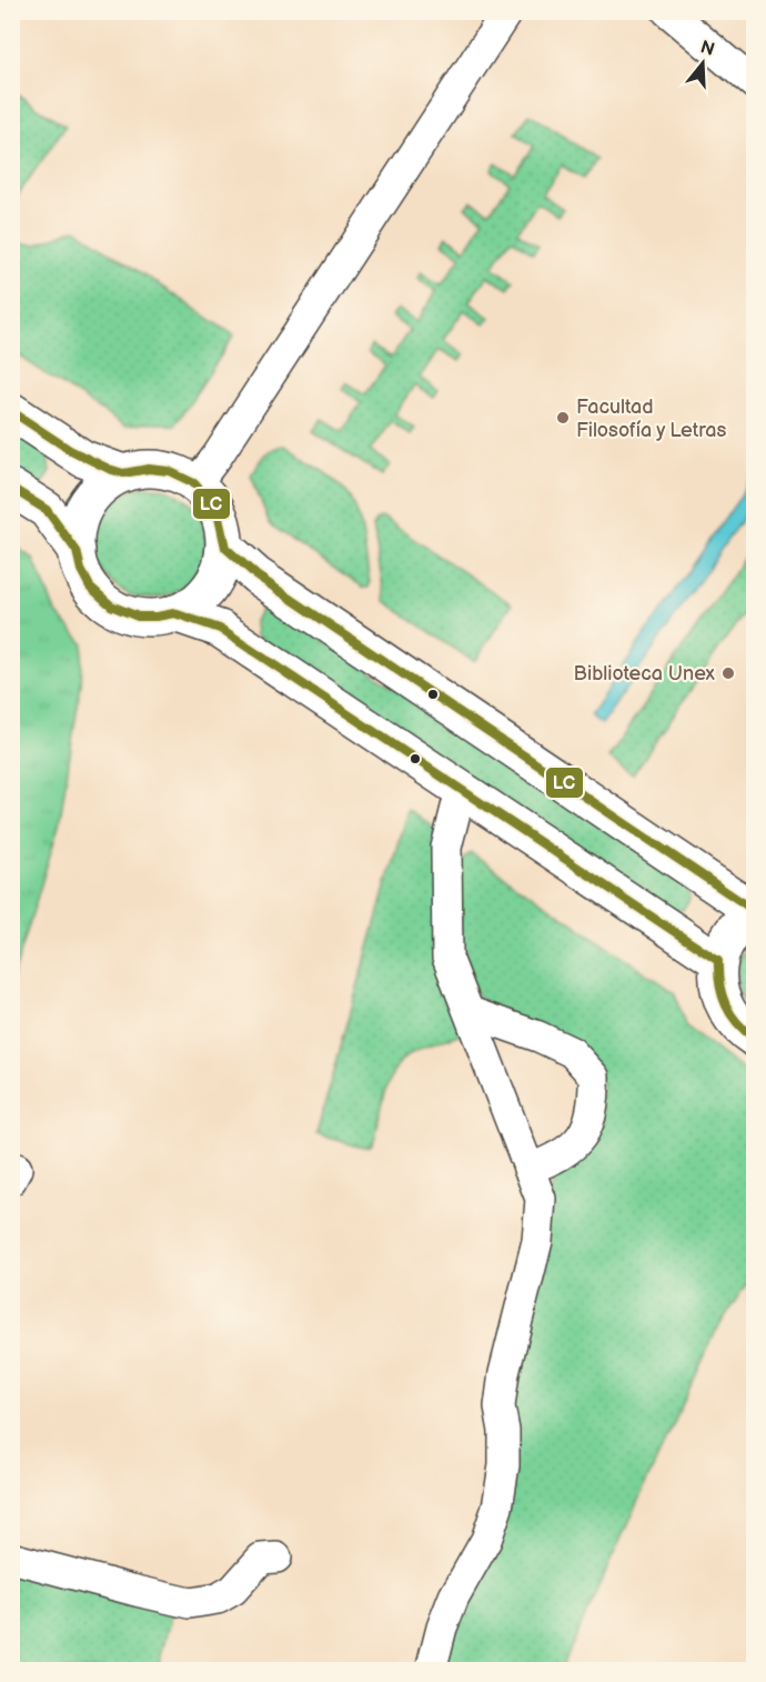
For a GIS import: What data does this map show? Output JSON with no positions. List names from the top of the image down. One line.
{"places":["Facultad Filosofía y Letras","Biblioteca Unex"],"lines":["transit line LC"],"north":"top"}
